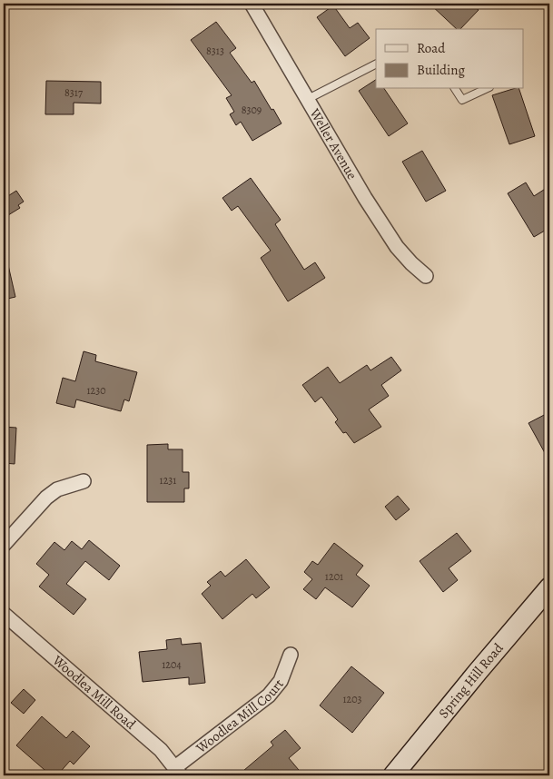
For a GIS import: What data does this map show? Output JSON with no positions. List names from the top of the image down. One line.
{"streets":{"main road":["Spring Hill Road"],"street":["Weller Avenue","Woodlea Mill Road","Woodlea Mill Court"]},"crossings":[["Woodlea Mill Road","Woodlea Mill Court"]],"house_numbers":["8313","8317","8309","1230","1231","1201","1204","1203"],"legend":["Road","Building"]}
